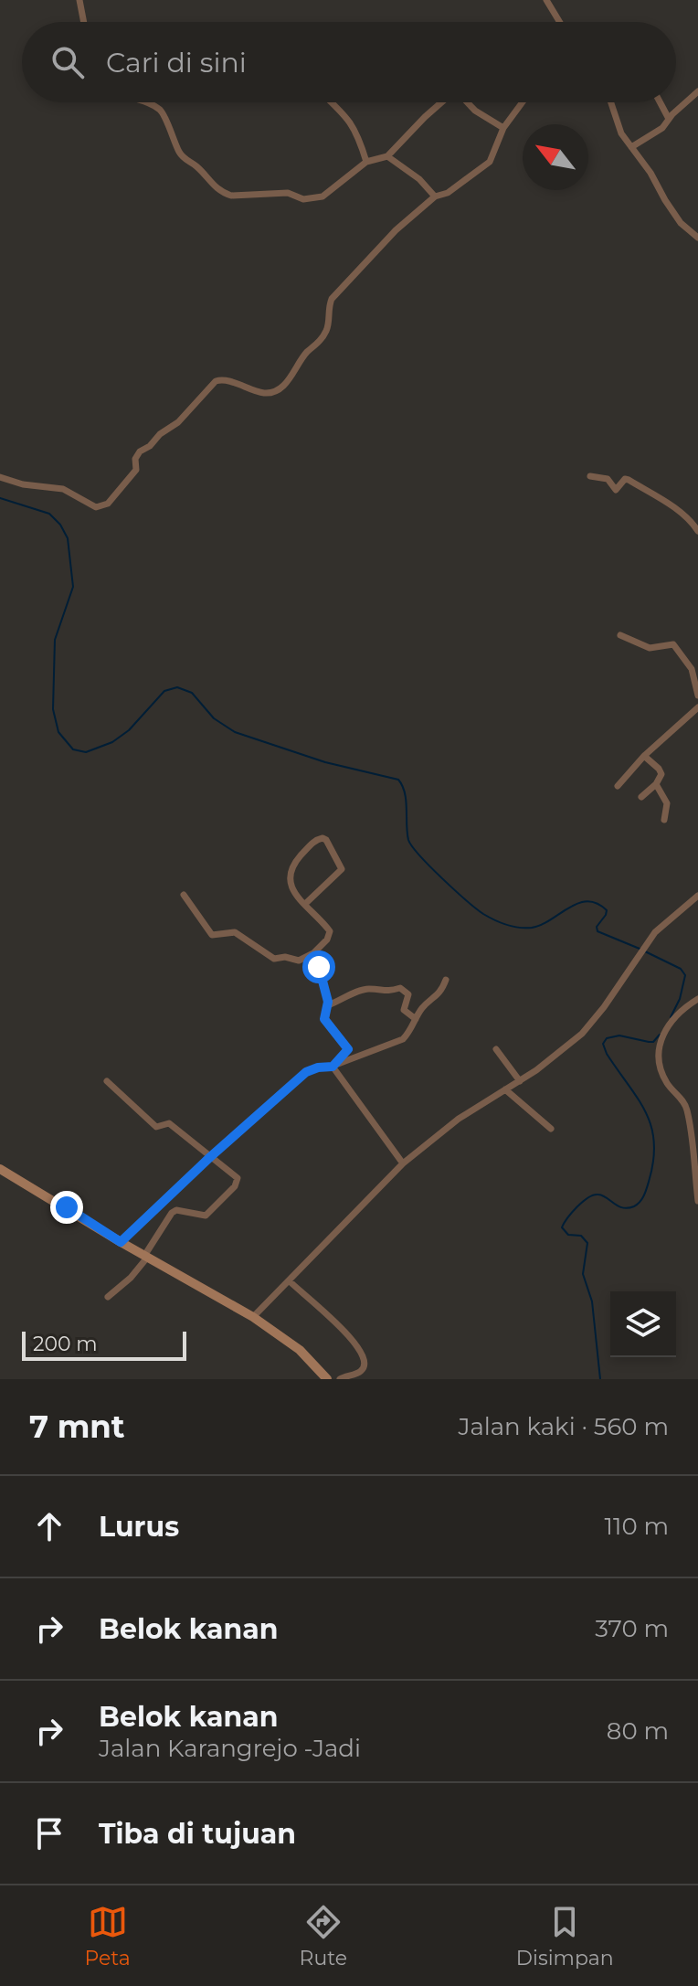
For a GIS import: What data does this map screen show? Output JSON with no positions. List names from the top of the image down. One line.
{"scale_bar":"200 m","north":"top left","page":{"search":"Cari di sini","scale":"200 m","heading":["7 mnt","Jalan kaki · 560 m"],"list":[["Lurus","110 m"],["Belok kanan","370 m"],["Belok kanan","Jalan Karangrejo -Jadi","80 m"],"Tiba di tujuan"],"nav":["Peta","Rute","Disimpan"]}}
